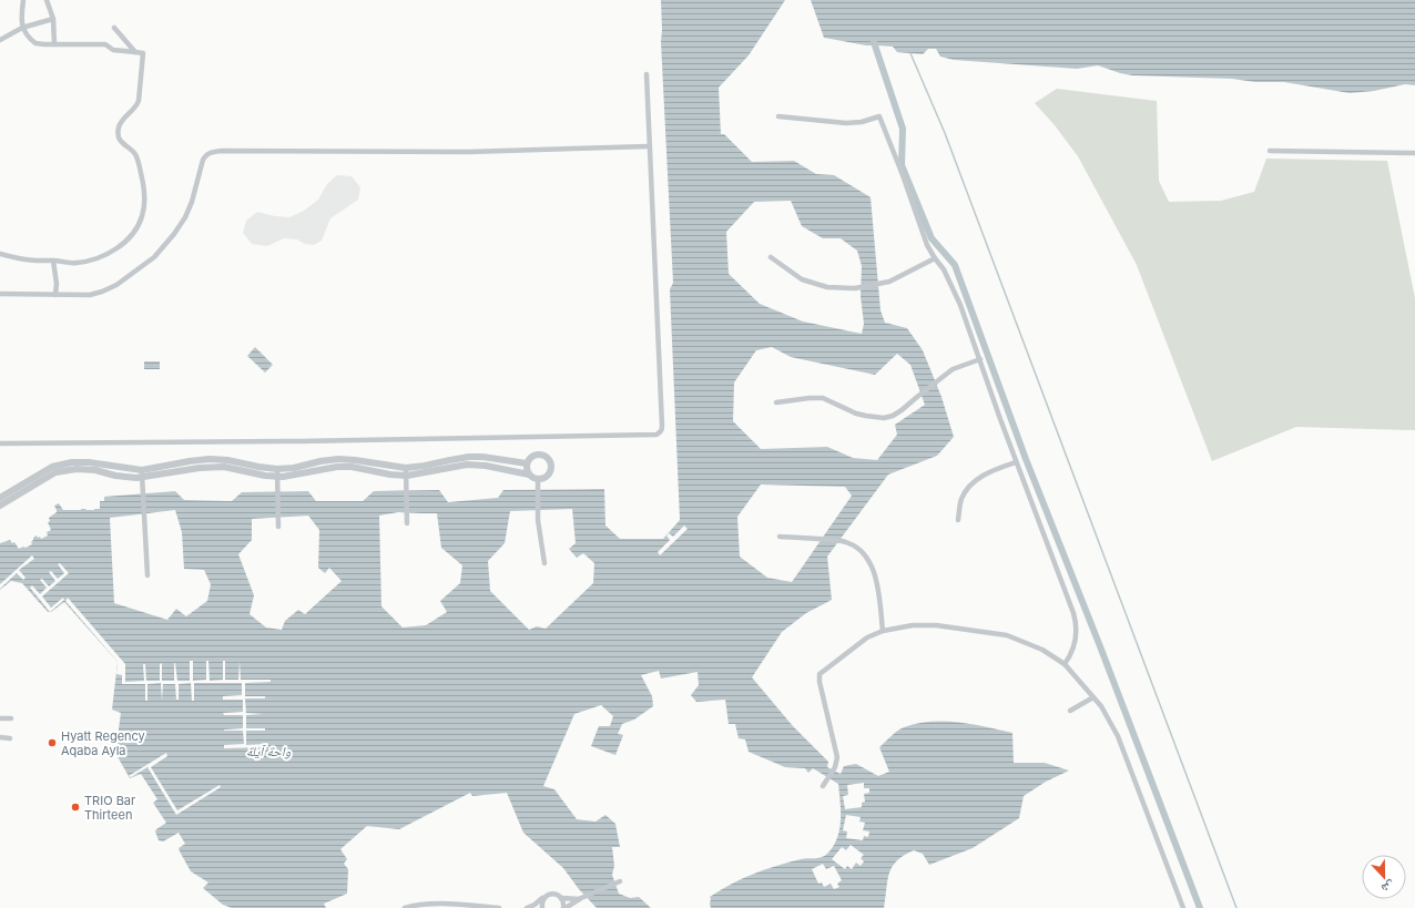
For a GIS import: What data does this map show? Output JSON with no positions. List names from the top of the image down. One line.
{"water":["واحة آيلة"],"places":["Hyatt Regency Aqaba Ayla","TRIO Bar Thirteen"],"north":"bottom"}
